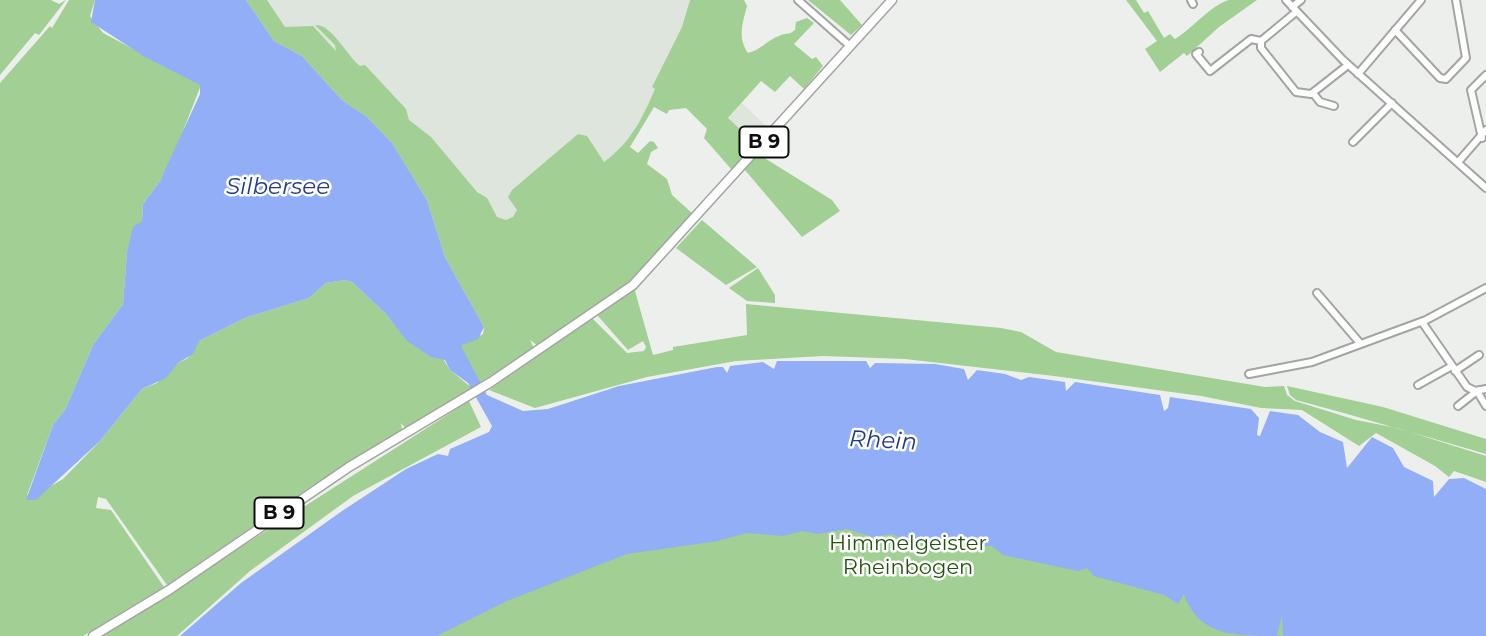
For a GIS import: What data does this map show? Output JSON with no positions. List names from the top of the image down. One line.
{"streets":{"main road":["B 9"]},"water":["Silbersee","Rhein"],"parks":["Himmelgeister Rheinbogen"]}
